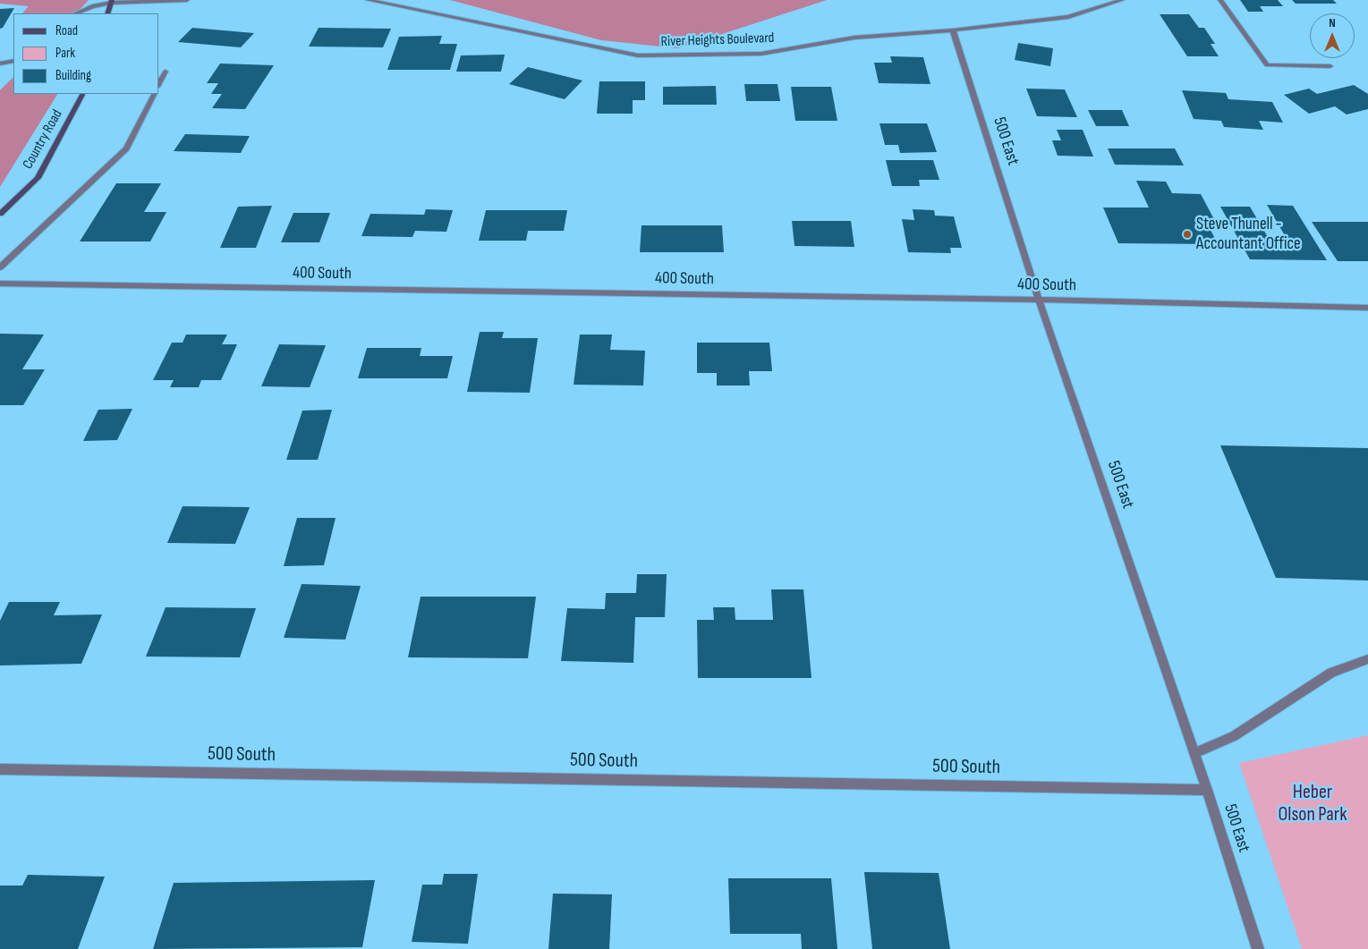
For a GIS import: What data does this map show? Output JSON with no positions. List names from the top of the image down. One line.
{"streets":{"street":["River Heights Boulevard","Country Road","500 East","400 South","500 South"]},"crossings":[["River Heights Boulevard","500 East"],["500 East","400 South"],["500 East","500 South"]],"parks":["Heber Olson Park"],"places":["Steve Thunell - Accountant Office"],"legend":["Road","Park","Building"],"north":"top"}
